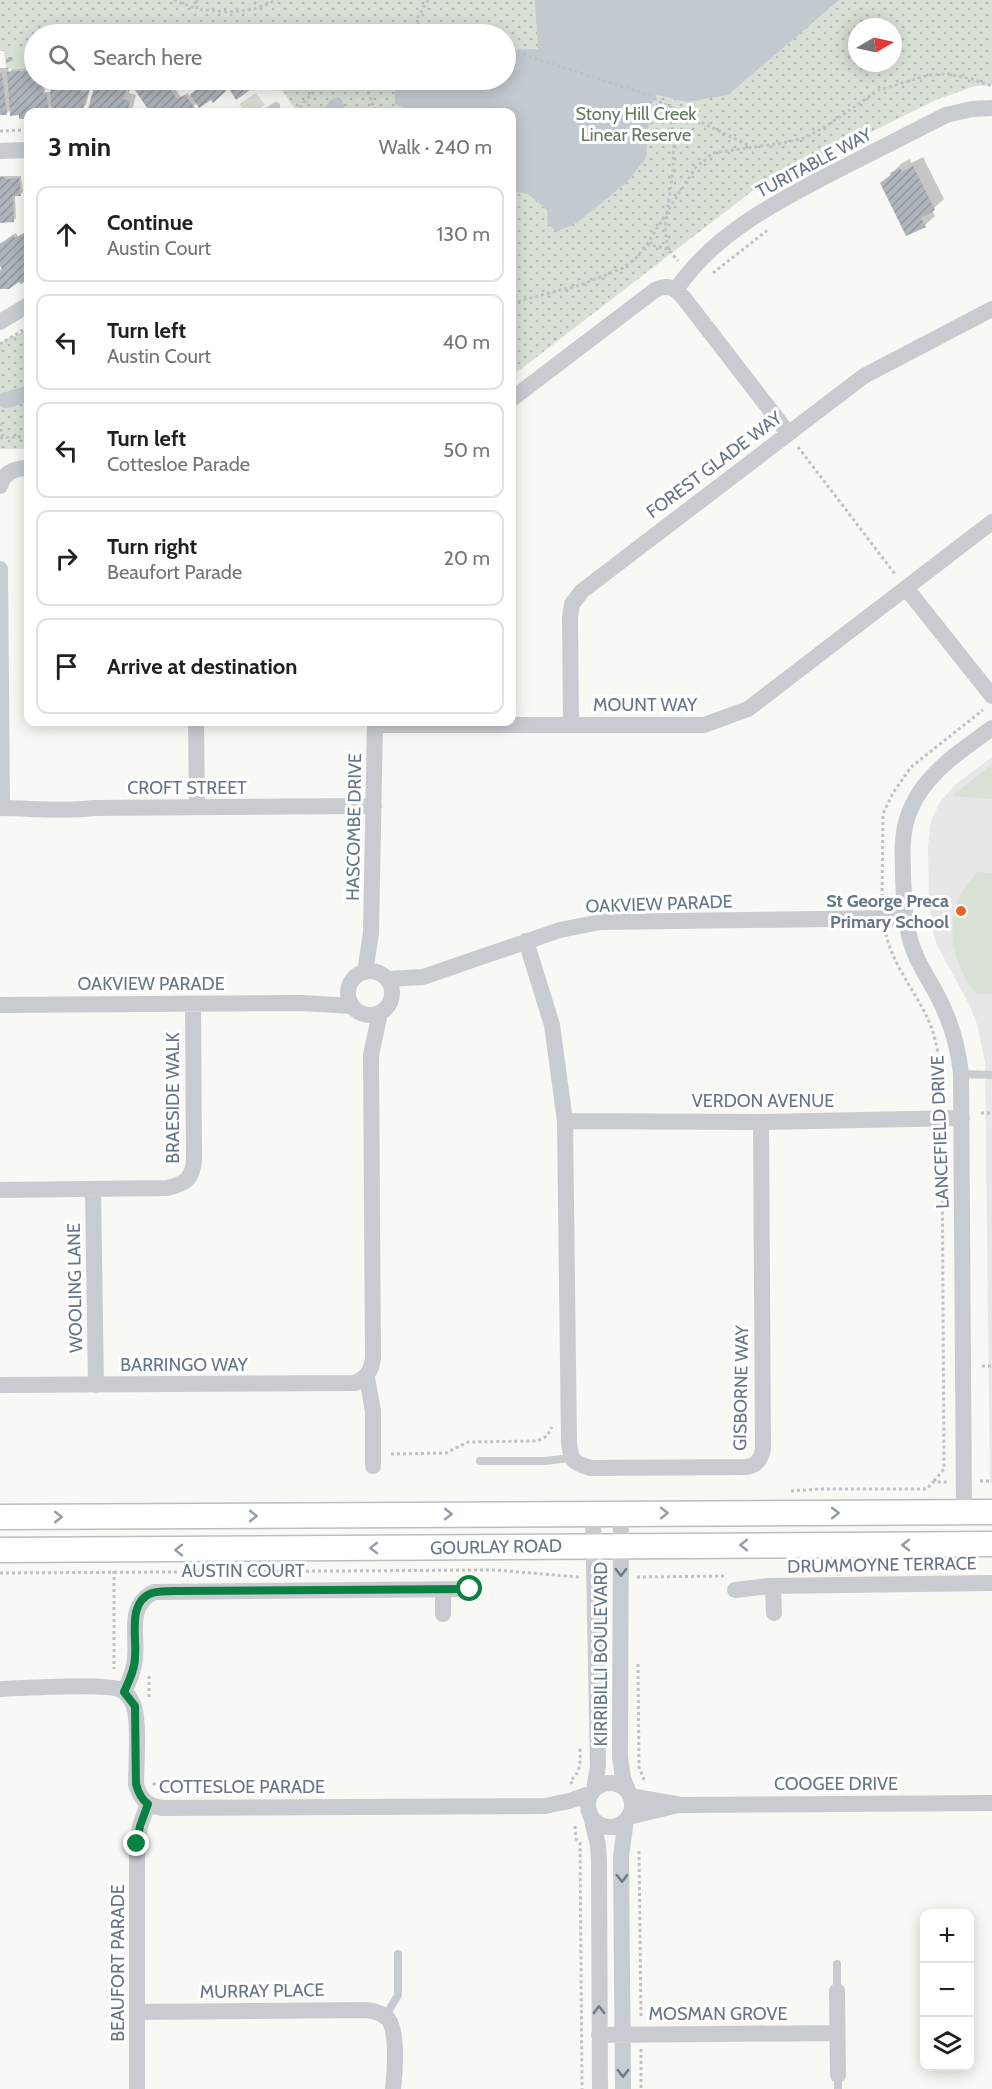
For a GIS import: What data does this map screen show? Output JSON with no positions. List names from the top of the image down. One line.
{"streets":{"main road":["GOURLAY ROAD"],"street":["TURITABLE WAY","FOREST GLADE WAY","MOUNT WAY","CROFT STREET","HASCOMBE DRIVE","OAKVIEW PARADE","BRAESIDE WALK","VERDON AVENUE","LANCEFIELD DRIVE","WOOLING LANE","BARRINGO WAY","GISBORNE WAY","DRUMMOYNE TERRACE","AUSTIN COURT","KIRRIBILLI BOULEVARD","COOGEE DRIVE","COTTESLOE PARADE","BEAUFORT PARADE","MURRAY PLACE","MOSMAN GROVE"]},"crossings":[["FOREST GLADE WAY","MOUNT WAY"],["CROFT STREET","HASCOMBE DRIVE"],["HASCOMBE DRIVE","OAKVIEW PARADE"],["OAKVIEW PARADE","BRAESIDE WALK"],["OAKVIEW PARADE","LANCEFIELD DRIVE"],["BRAESIDE WALK","WOOLING LANE"],["VERDON AVENUE","LANCEFIELD DRIVE"],["VERDON AVENUE","GISBORNE WAY"],["LANCEFIELD DRIVE","GOURLAY ROAD"],["WOOLING LANE","BARRINGO WAY"],["GOURLAY ROAD","KIRRIBILLI BOULEVARD"],["AUSTIN COURT","COTTESLOE PARADE"],["KIRRIBILLI BOULEVARD","COOGEE DRIVE"],["KIRRIBILLI BOULEVARD","COTTESLOE PARADE"],["COOGEE DRIVE","COTTESLOE PARADE"],["COTTESLOE PARADE","BEAUFORT PARADE"],["BEAUFORT PARADE","MURRAY PLACE"]],"parks":["Stony Hill Creek Linear Reserve"],"places":["St George Preca Primary School"],"north":"right","page":{"search":"Search here","heading":["3 min","Walk · 240 m"],"list":[["Continue","Austin Court","130 m"],["Turn left","Austin Court","40 m"],["Turn left","Cottesloe Parade","50 m"],["Turn right","Beaufort Parade","20 m"],"Arrive at destination"],"map_buttons":["+","−"]}}
